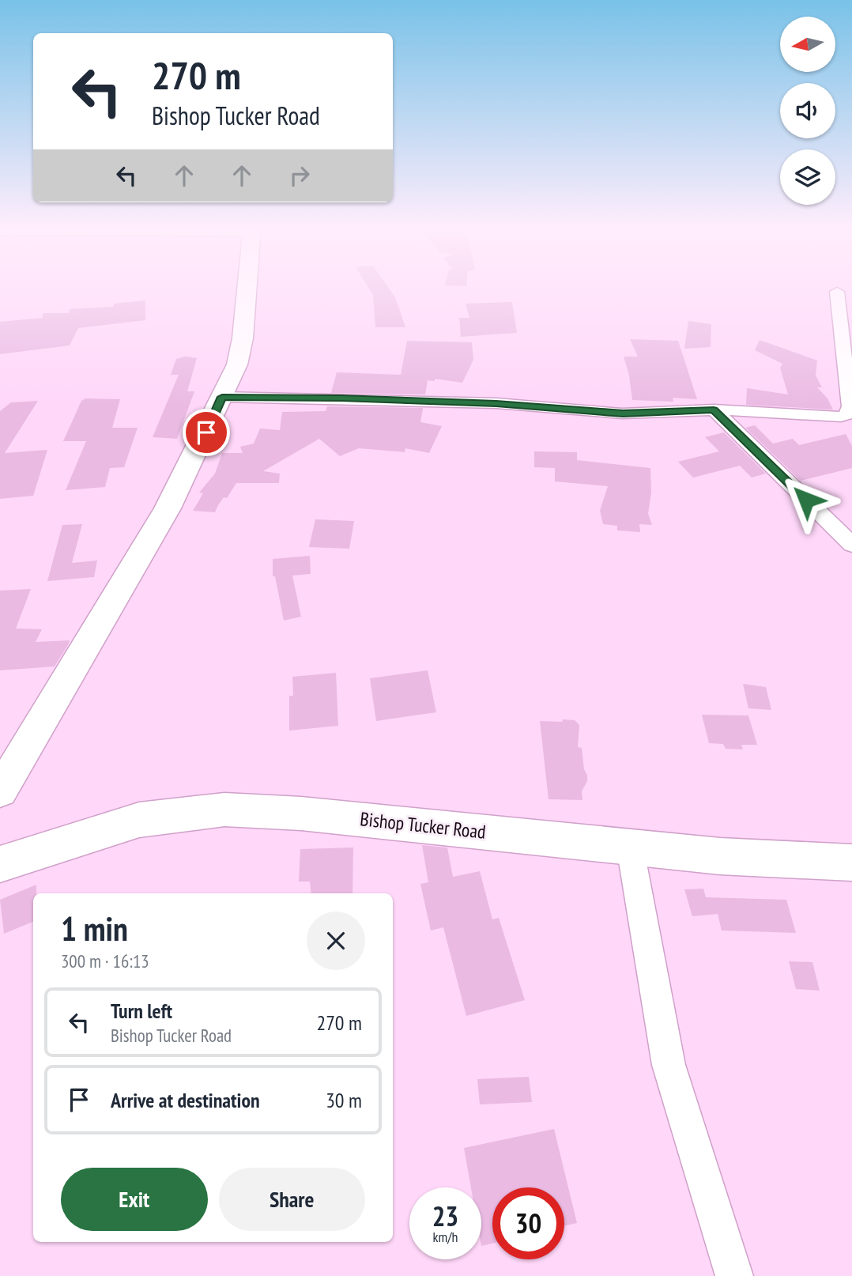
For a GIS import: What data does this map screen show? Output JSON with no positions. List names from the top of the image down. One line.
{"streets":{"main road":["Bishop Tucker Road"]},"north":"left","page":{"turn":["270 m","Bishop Tucker Road"],"heading":["1 min","300 m · 16:13"],"list":[{"name":"Turn left","note":"Bishop Tucker Road","value":"270 m"},{"name":"Arrive at destination","value":"30 m"}],"buttons":["Exit","Share"],"speed":"23 km/h","limit":"30"}}
